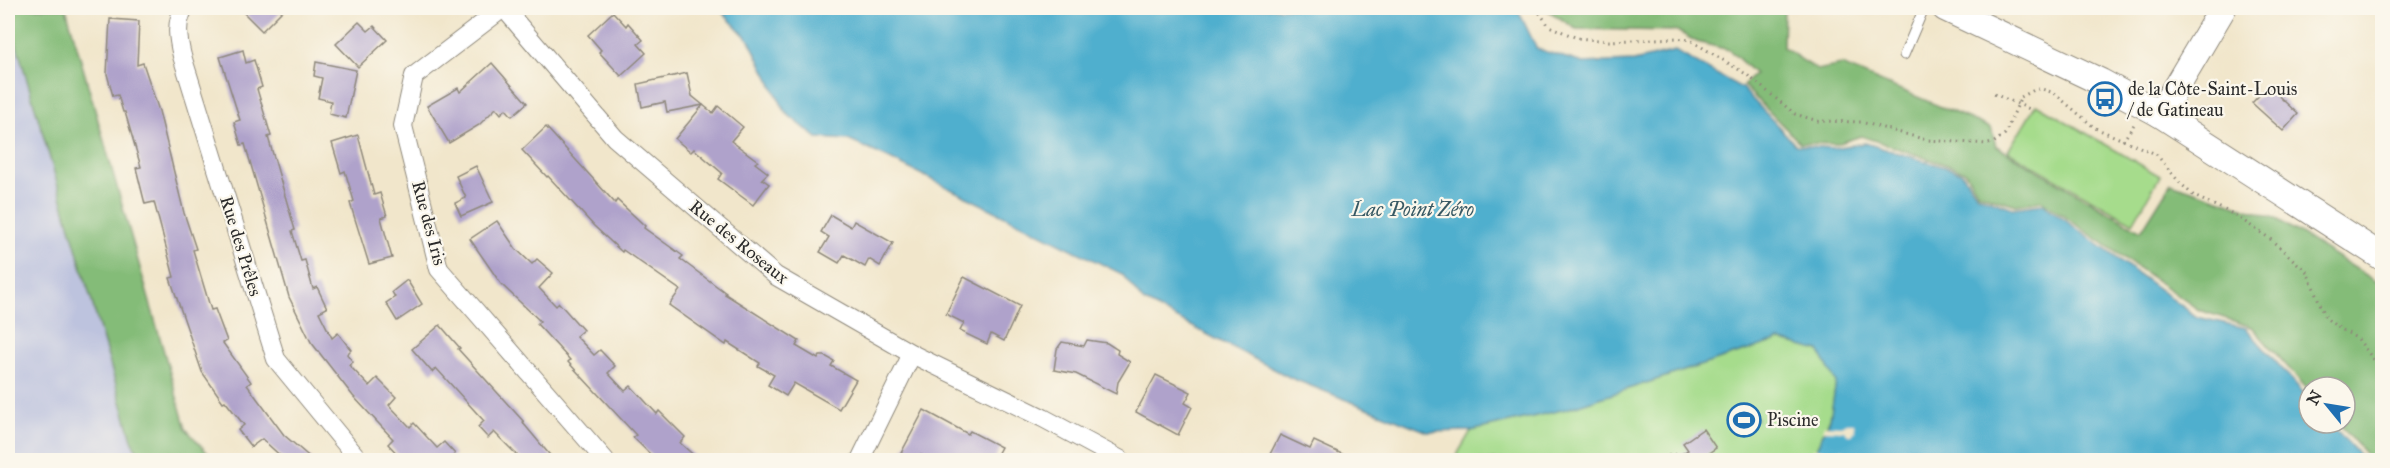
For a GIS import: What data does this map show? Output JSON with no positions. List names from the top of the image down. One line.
{"streets":{"street":["Rue des Iris","Rue des Roseaux","Rue des Prêles"]},"crossings":[["Rue des Iris","Rue des Roseaux"]],"water":["Lac Point Zéro"],"places":{"bus stop":["de la Côte-Saint-Louis / de Gatineau"],"sports":["Piscine"]},"north":"top left"}
